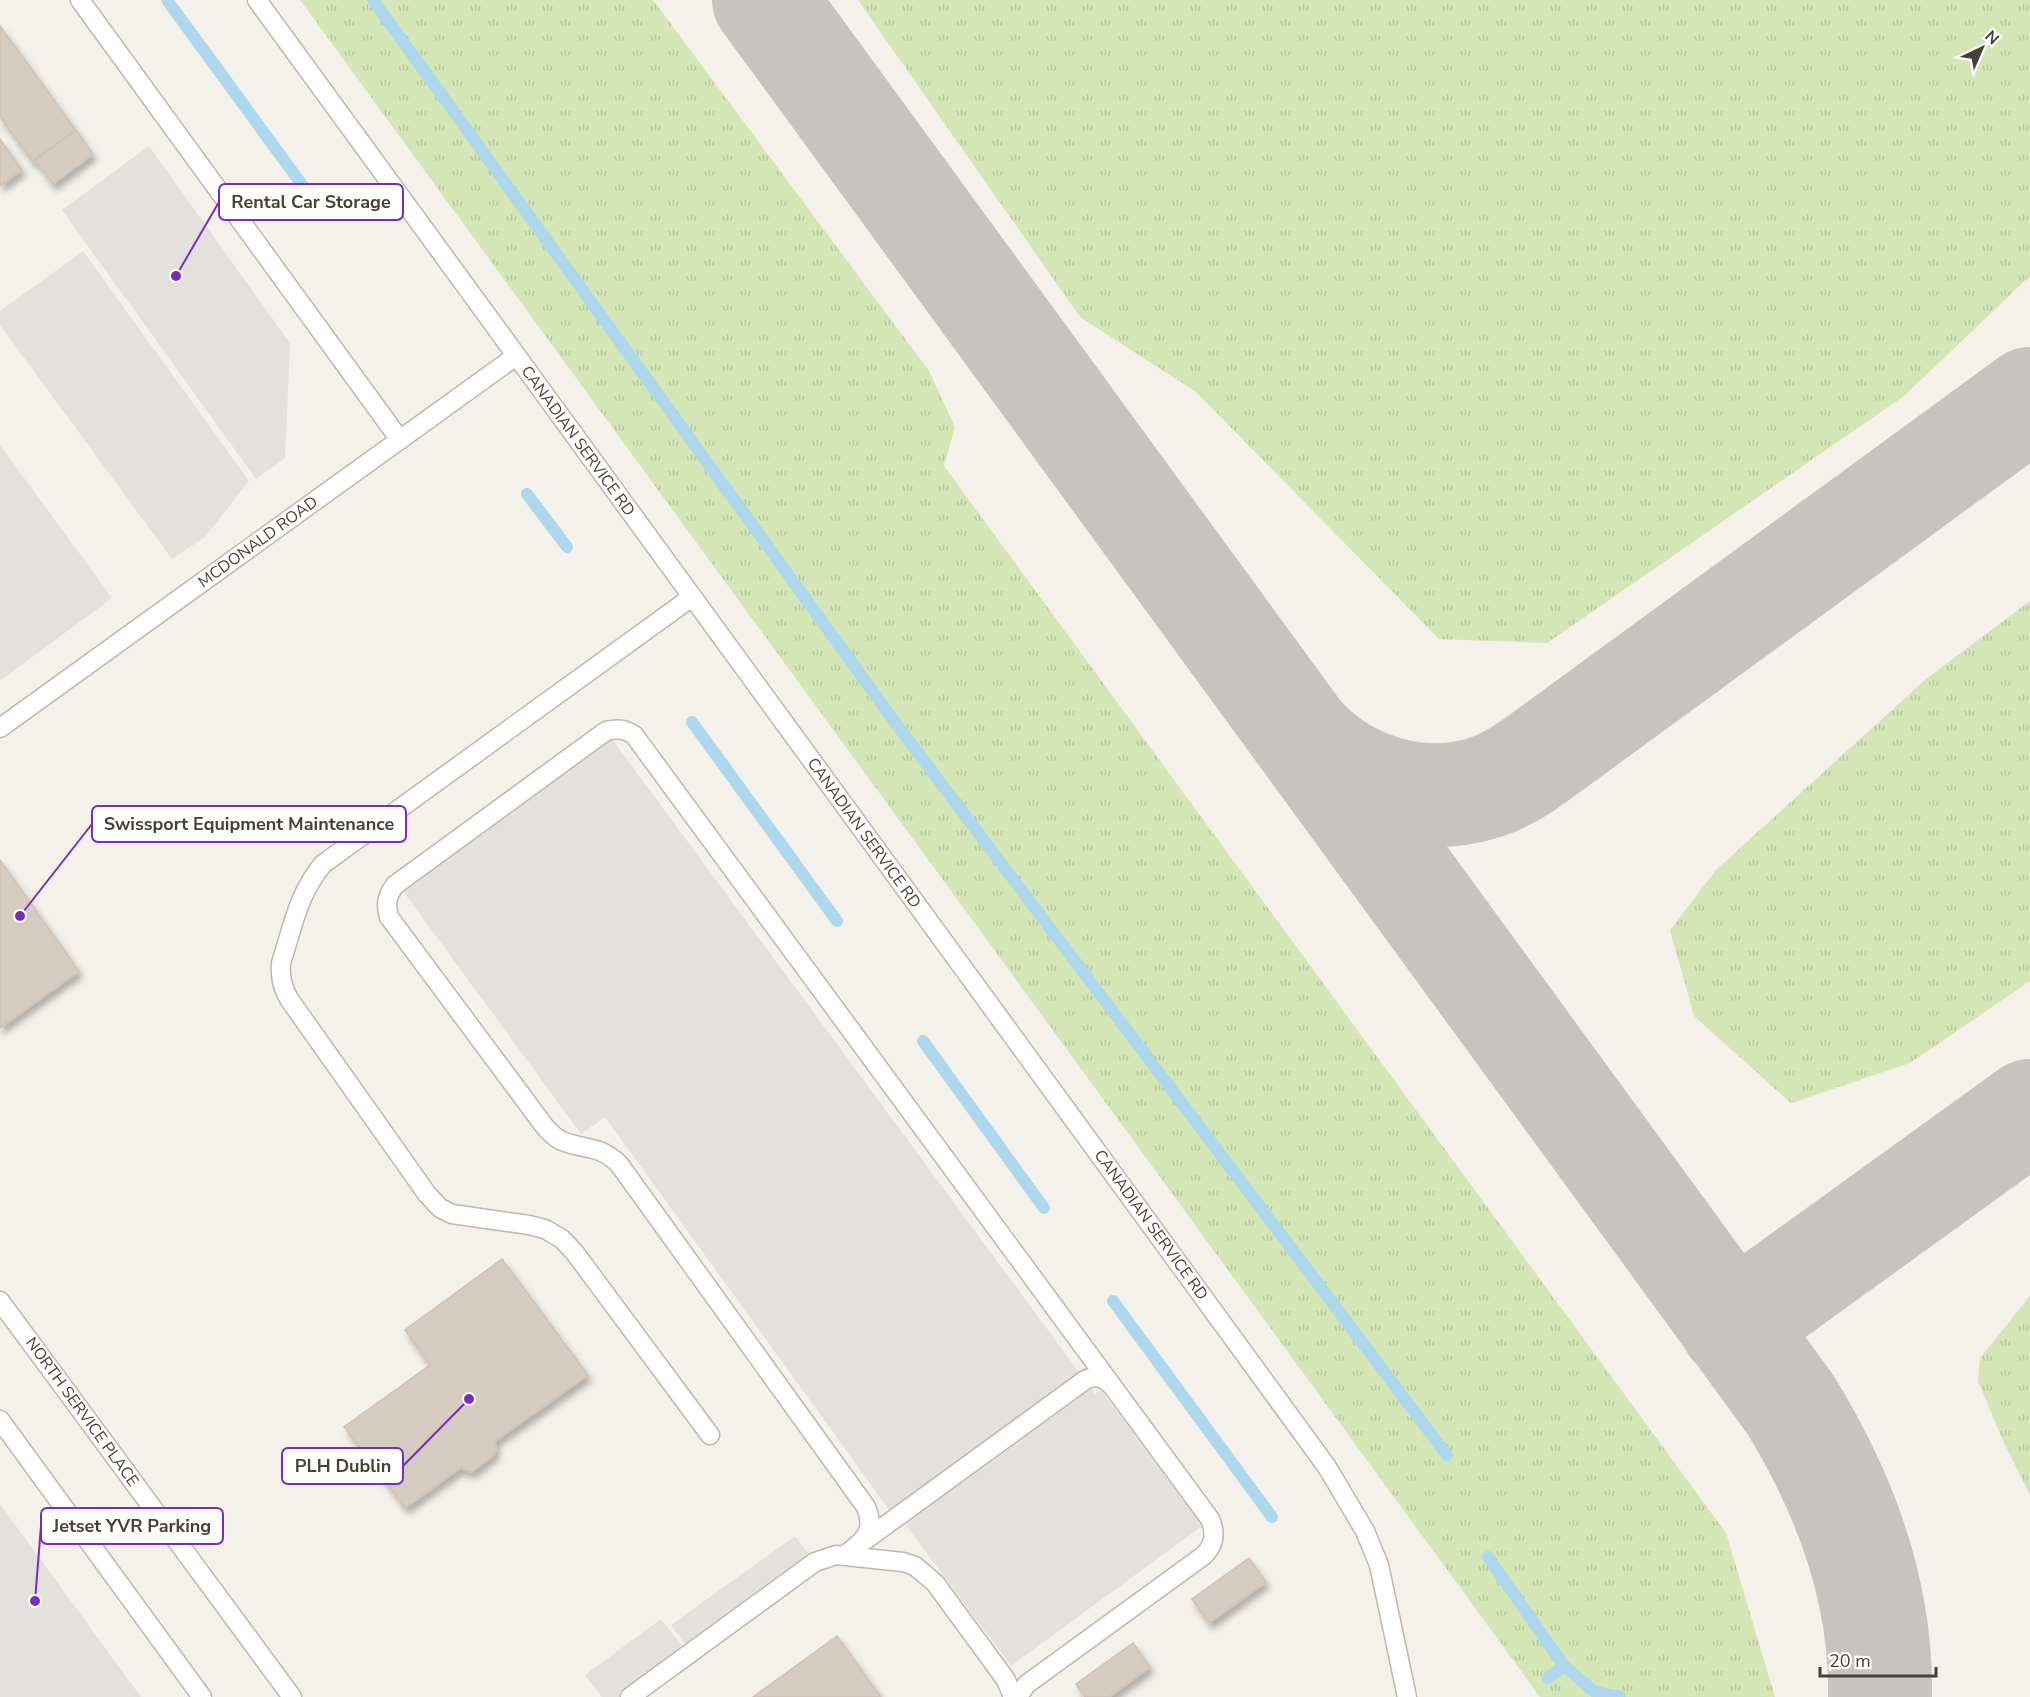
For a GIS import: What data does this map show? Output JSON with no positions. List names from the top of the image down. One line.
{"streets":{"lane":["CANADIAN SERVICE RD","MCDONALD ROAD","NORTH SERVICE PLACE"]},"crossings":[["CANADIAN SERVICE RD","MCDONALD ROAD"]],"places":["Rental Car Storage","Swissport Equipment Maintenance","PLH Dublin","Jetset YVR Parking"],"scale_bar":"20 m","north":"top right"}
